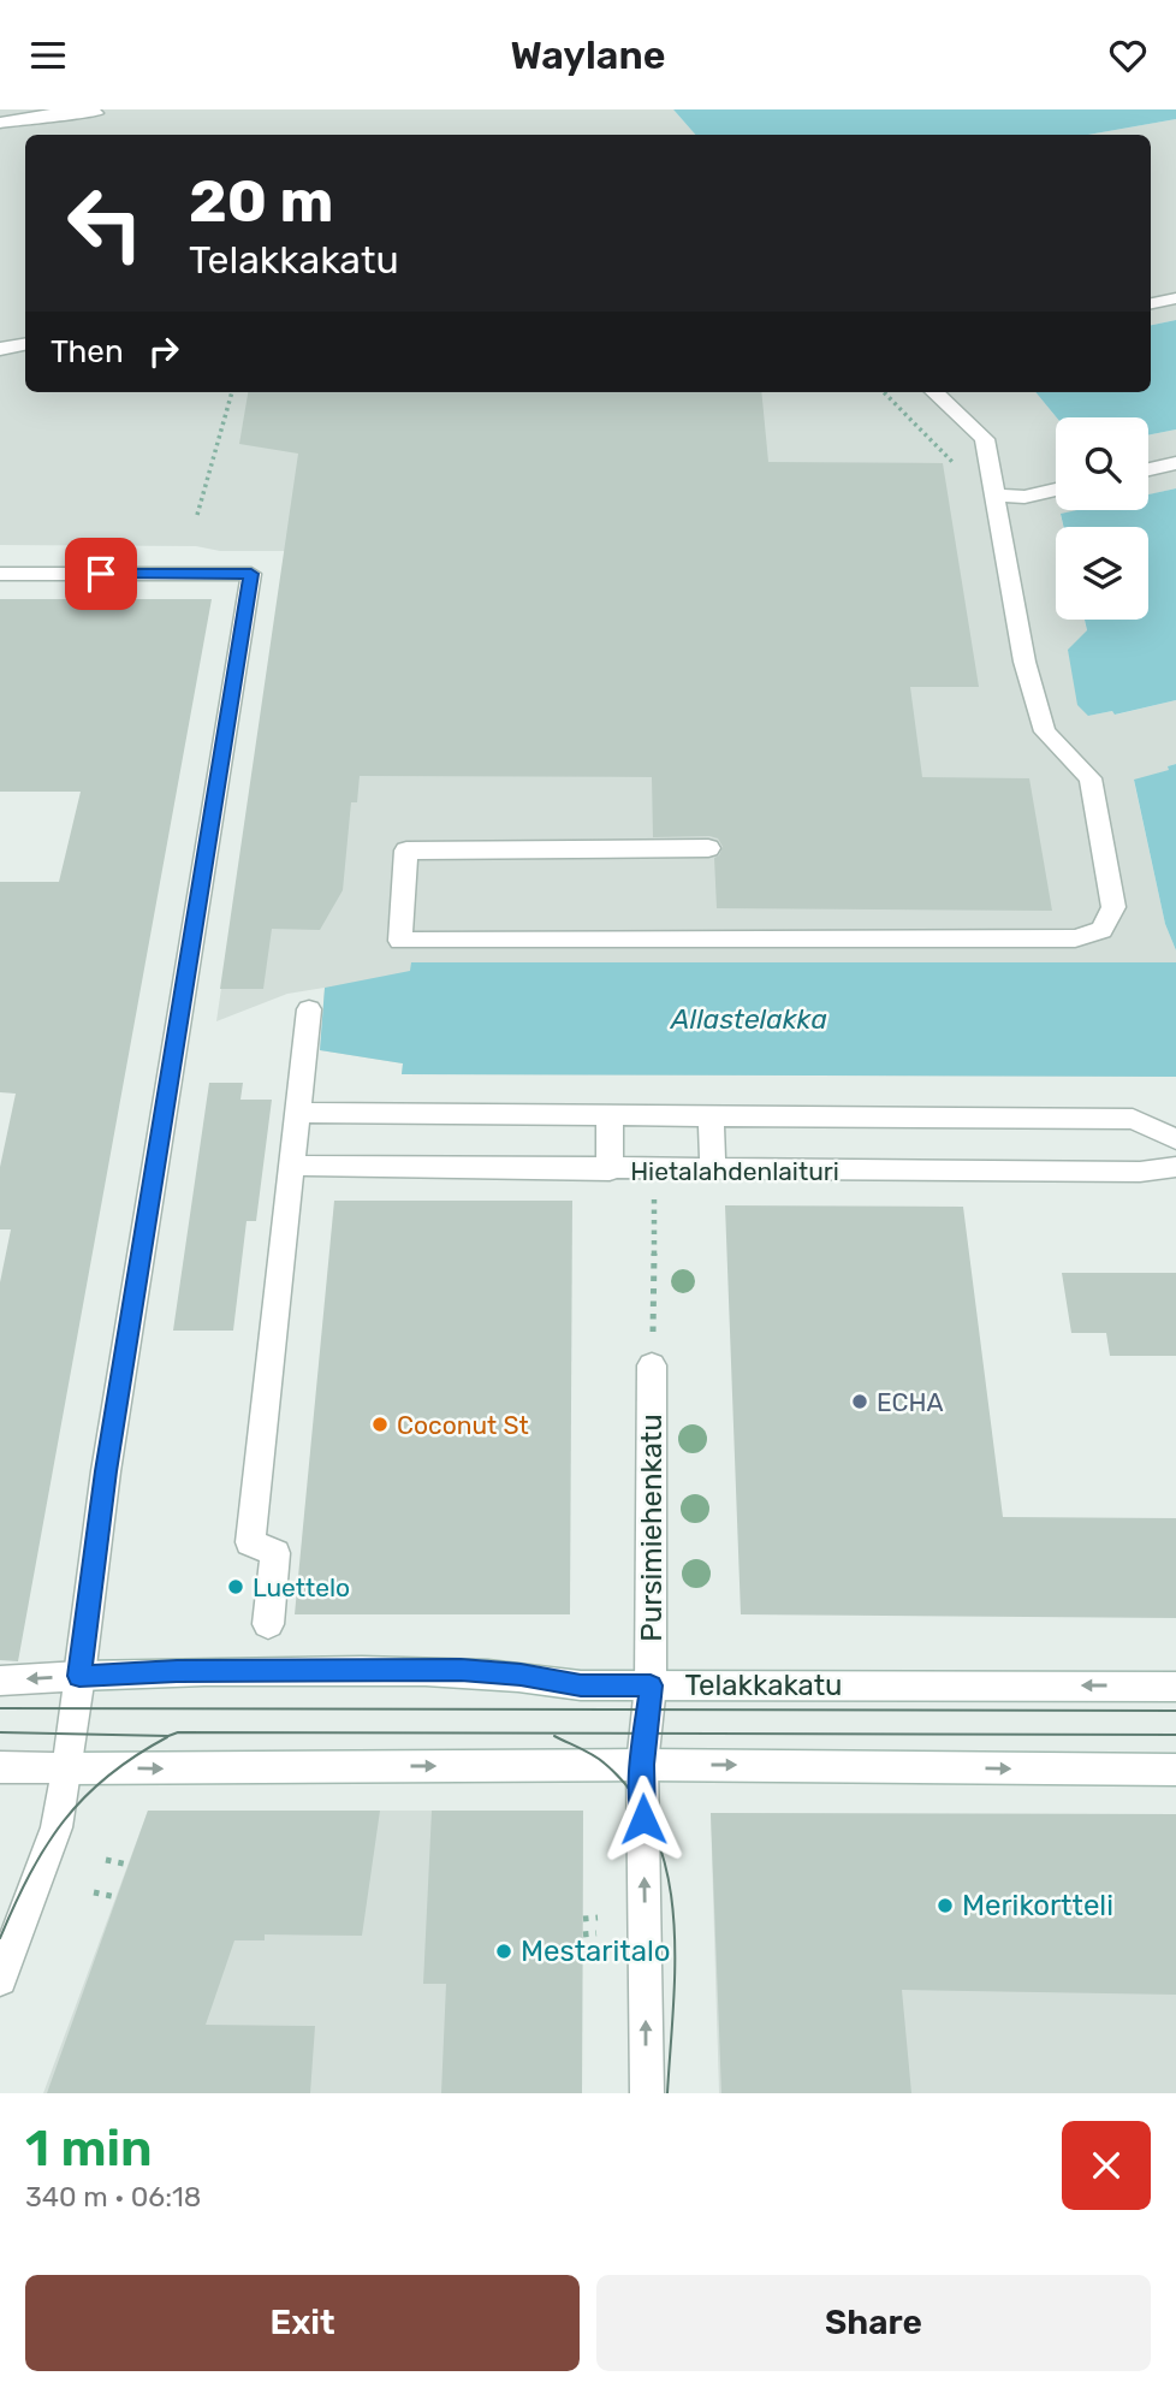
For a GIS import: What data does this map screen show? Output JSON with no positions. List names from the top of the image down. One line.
{"streets":{"street":["Hietalahdenlaituri","Pursimiehenkatu","Telakkakatu"]},"crossings":[["Pursimiehenkatu","Telakkakatu"]],"one_way":["Pursimiehenkatu"],"water":["Allastelakka"],"places":["ECHA","Coconut St","Luettelo","Merikortteli","Mestaritalo"],"page":{"header":"Waylane","turn":["20 m","Telakkakatu"],"then":"Then","heading":["1 min","340 m · 06:18"],"buttons":["Exit","Share"]}}
